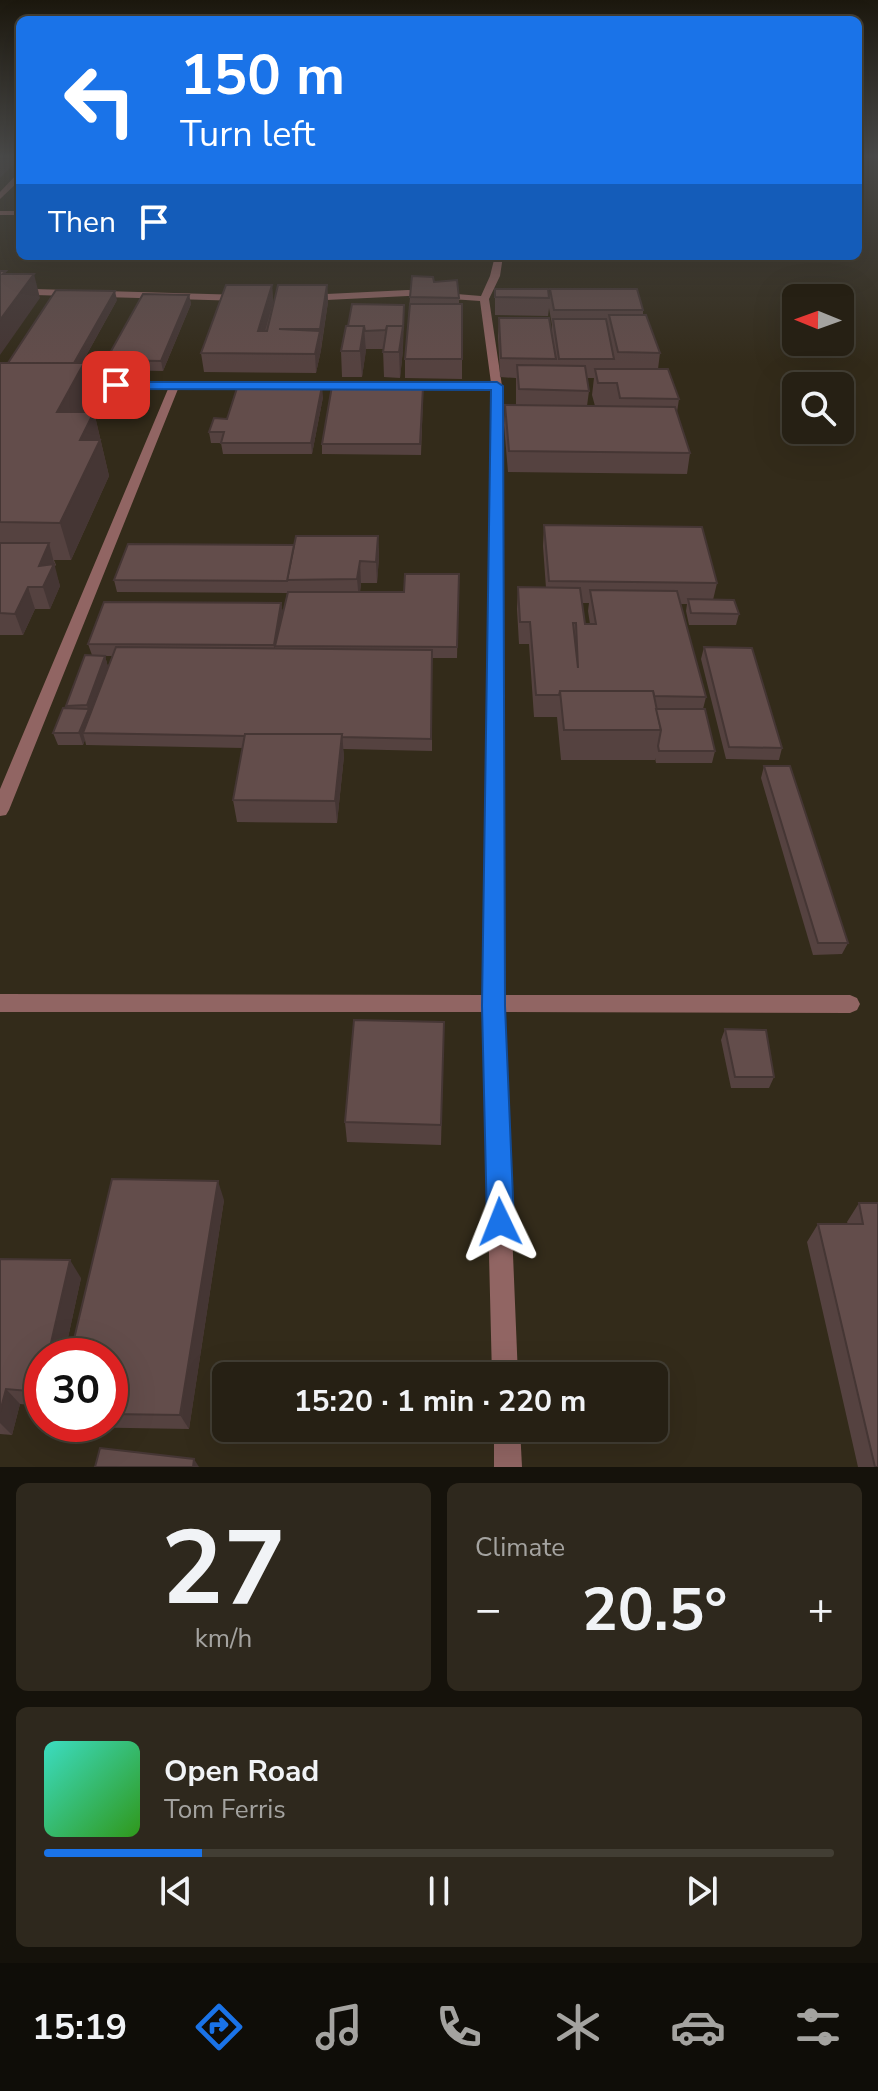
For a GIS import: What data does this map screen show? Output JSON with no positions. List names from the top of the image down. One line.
{"north":"left","page":{"turn":["150 m","Turn left"],"then":"Then","limit":"30","trip":"15:20 · 1 min · 220 m","tile":[["27","km/h"],"Climate"],"heat":["−","20.5°","+"],"song":["Open Road","Tom Ferris"],"tabs":"15:19"}}
